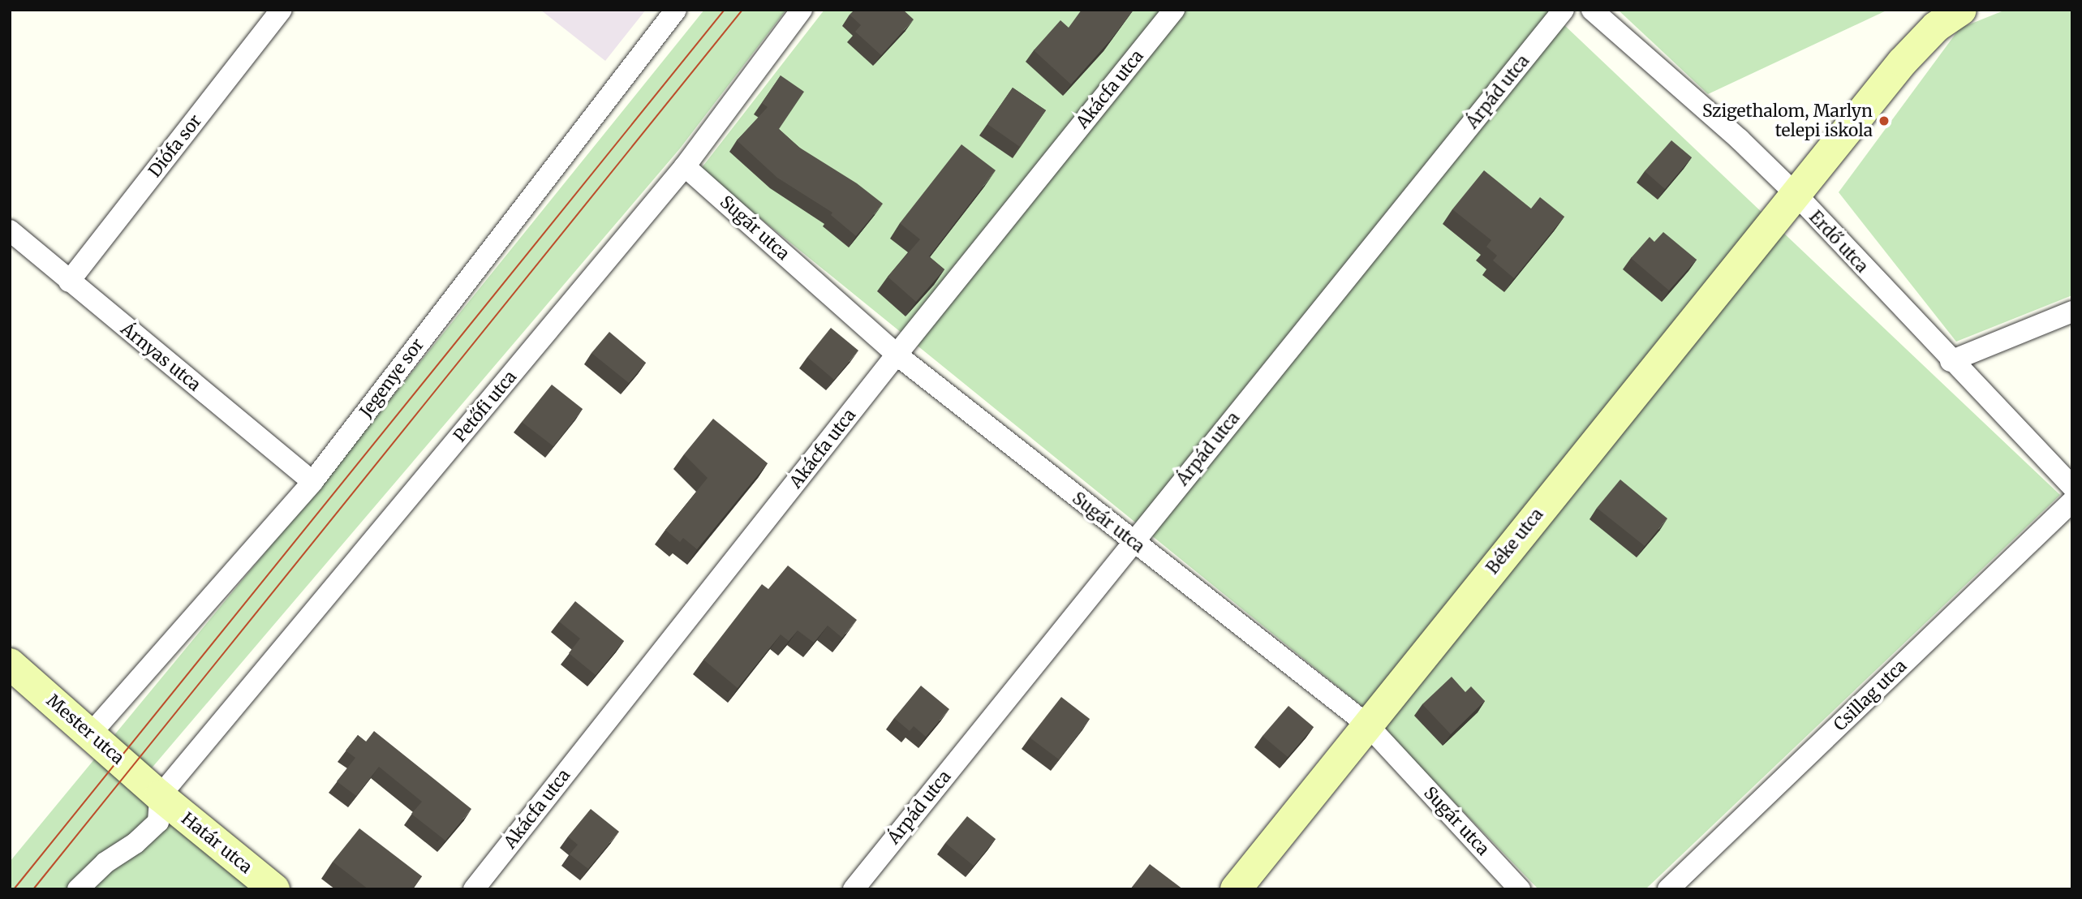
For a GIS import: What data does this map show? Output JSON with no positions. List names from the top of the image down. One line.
{"streets":{"street":["Akácfa utca","Árpád utca","Diófa sor","Sugár utca","Erdő utca","Árnyas utca","Jegenye sor","Petőfi utca","Béke utca","Csillag utca","Mester utca","Határ utca"]},"crossings":[["Akácfa utca","Sugár utca"],["Árpád utca","Sugár utca"],["Diófa sor","Árnyas utca"],["Sugár utca","Petőfi utca"],["Sugár utca","Béke utca"],["Erdő utca","Béke utca"],["Árnyas utca","Jegenye sor"],["Jegenye sor","Mester utca"],["Petőfi utca","Mester utca"],["Petőfi utca","Határ utca"],["Mester utca","Határ utca"]],"places":["Szigethalom, Marlyn telepi iskola"]}
